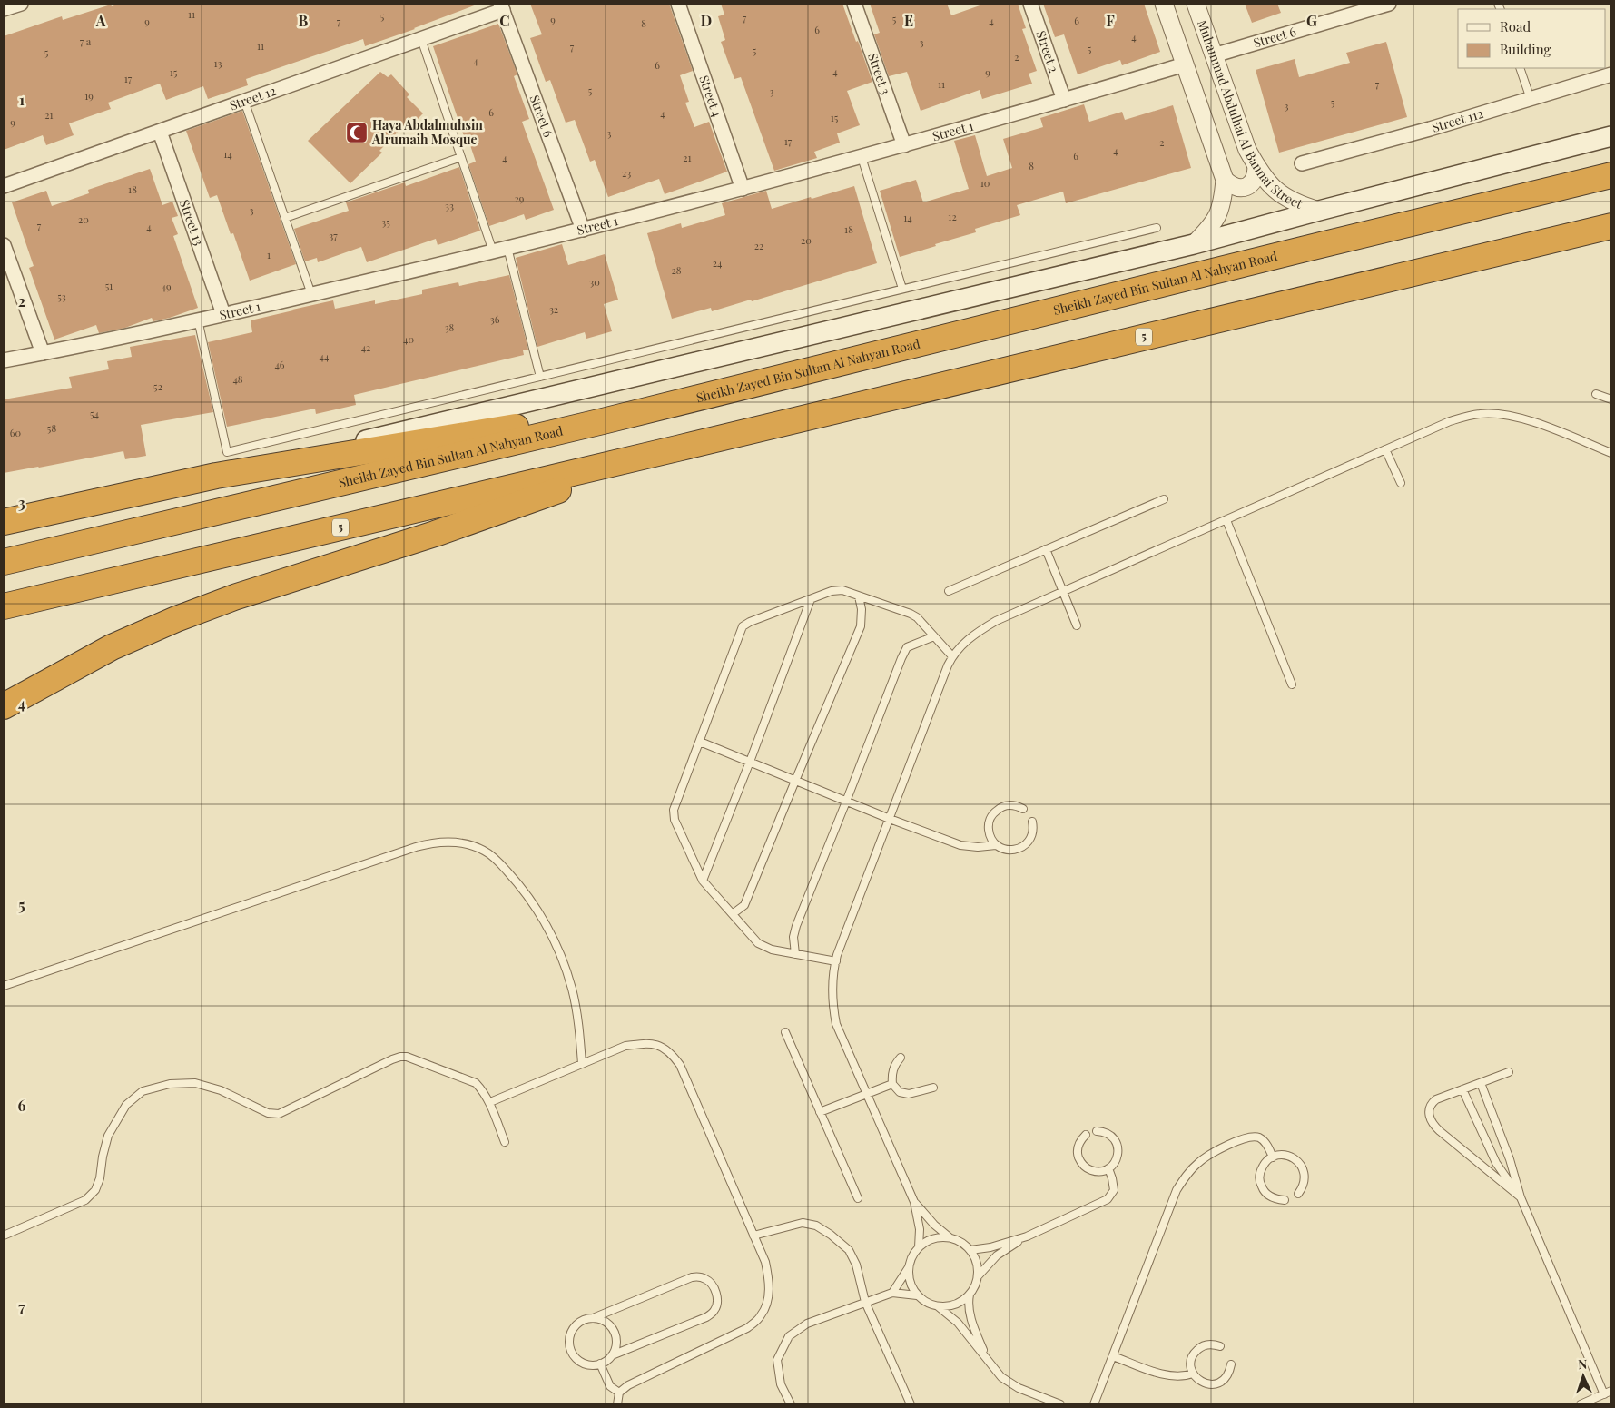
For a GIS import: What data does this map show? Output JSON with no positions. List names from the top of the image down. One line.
{"streets":{"highway":["Sheikh Zayed Bin Sultan Al Nahyan Road","5"],"street":["Street 6","Street 2","Street 3","Street 4","Street 12","Muhammad Abdulhai Al Bannai Street","Street 112","Street 1","Street 13"]},"crossings":[["Street 6","Street 12"],["Street 6","Muhammad Abdulhai Al Bannai Street"],["Street 6","Street 1"],["Street 2","Street 1"],["Street 3","Street 1"],["Street 4","Street 1"],["Street 12","Street 13"],["Street 1","Street 13"]],"places":{"mosque":["Haya Abdalmuhsin Alrumaih Mosque"]},"house_numbers":["11","5","7","5","9","4","6","9","7","8","6","4","7 a","3","11","7","5","5","5","2","4","13","6","4","15","9","17","11","7","5","3","19","5","3","6","4","21","15","9","3","17","2","4","14","6","4","21","8","23","10","18","29","33","3","12","14","20","35","7","4","18","37","20","22","1","24","28","30","51","49","53","32","36","38","40","42","44","46","48","52","54","58","60"],"legend":["Road","Building"],"north":"top","grid":{"columns":["A","B","C","D","E","F","G"],"rows":["1","2","3","4","5","6","7"]}}
